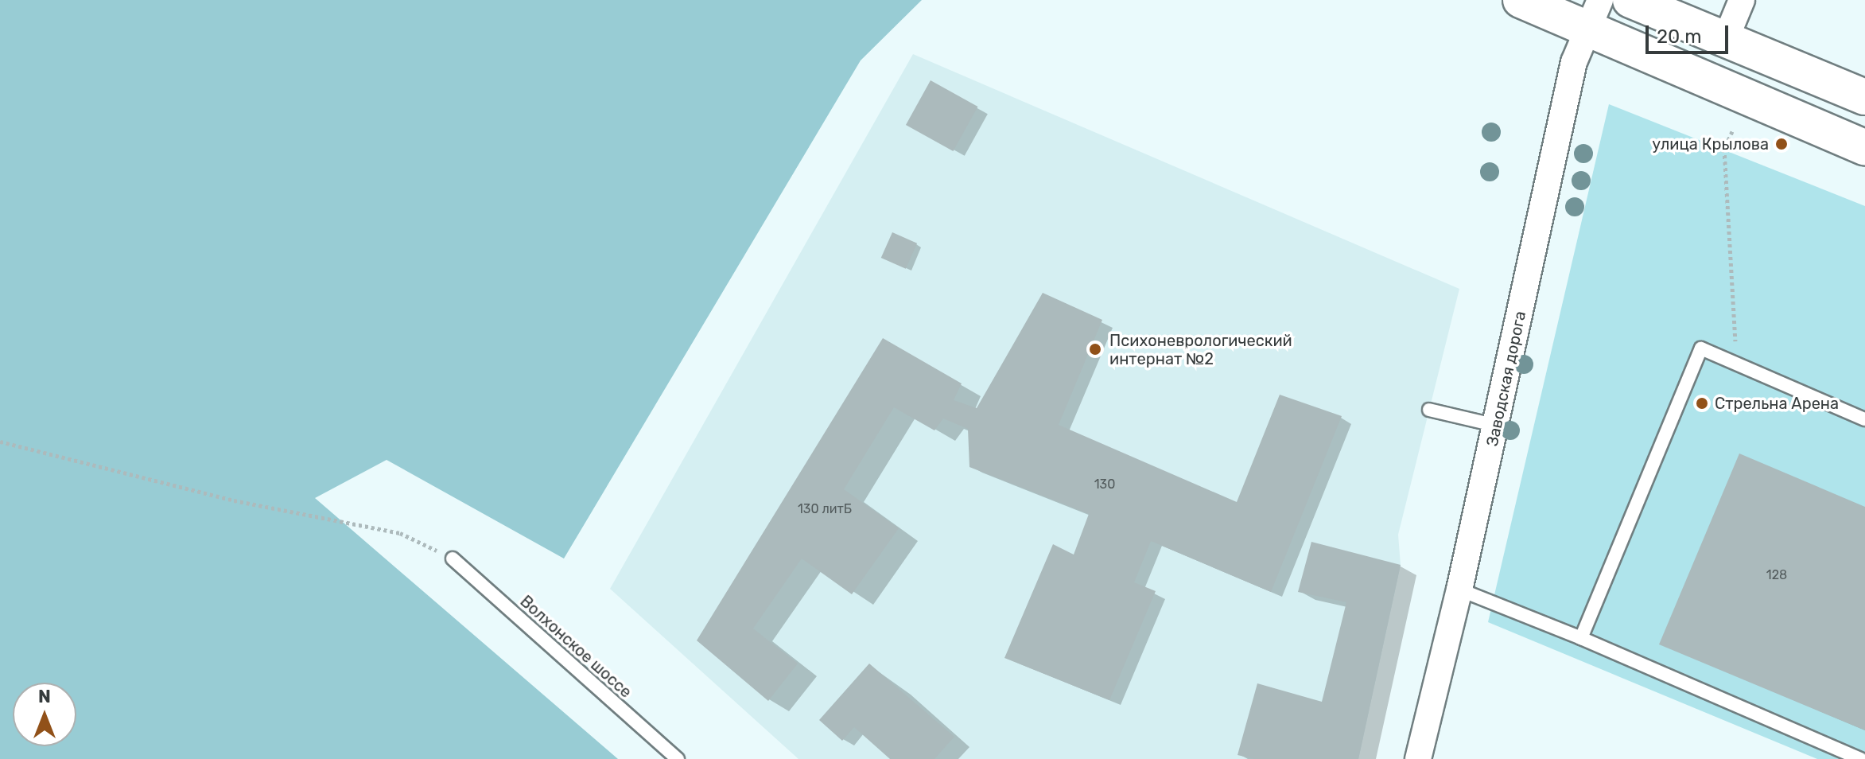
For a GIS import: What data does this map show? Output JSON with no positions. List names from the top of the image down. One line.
{"streets":{"street":["Заводская дорога"],"lane":["Волхонское шоссе"]},"places":["улица Крылова","Психоневрологический интернат №2","Стрельна Арена"],"house_numbers":["130","130 литБ","128"],"scale_bar":"20 m","north":"top"}
